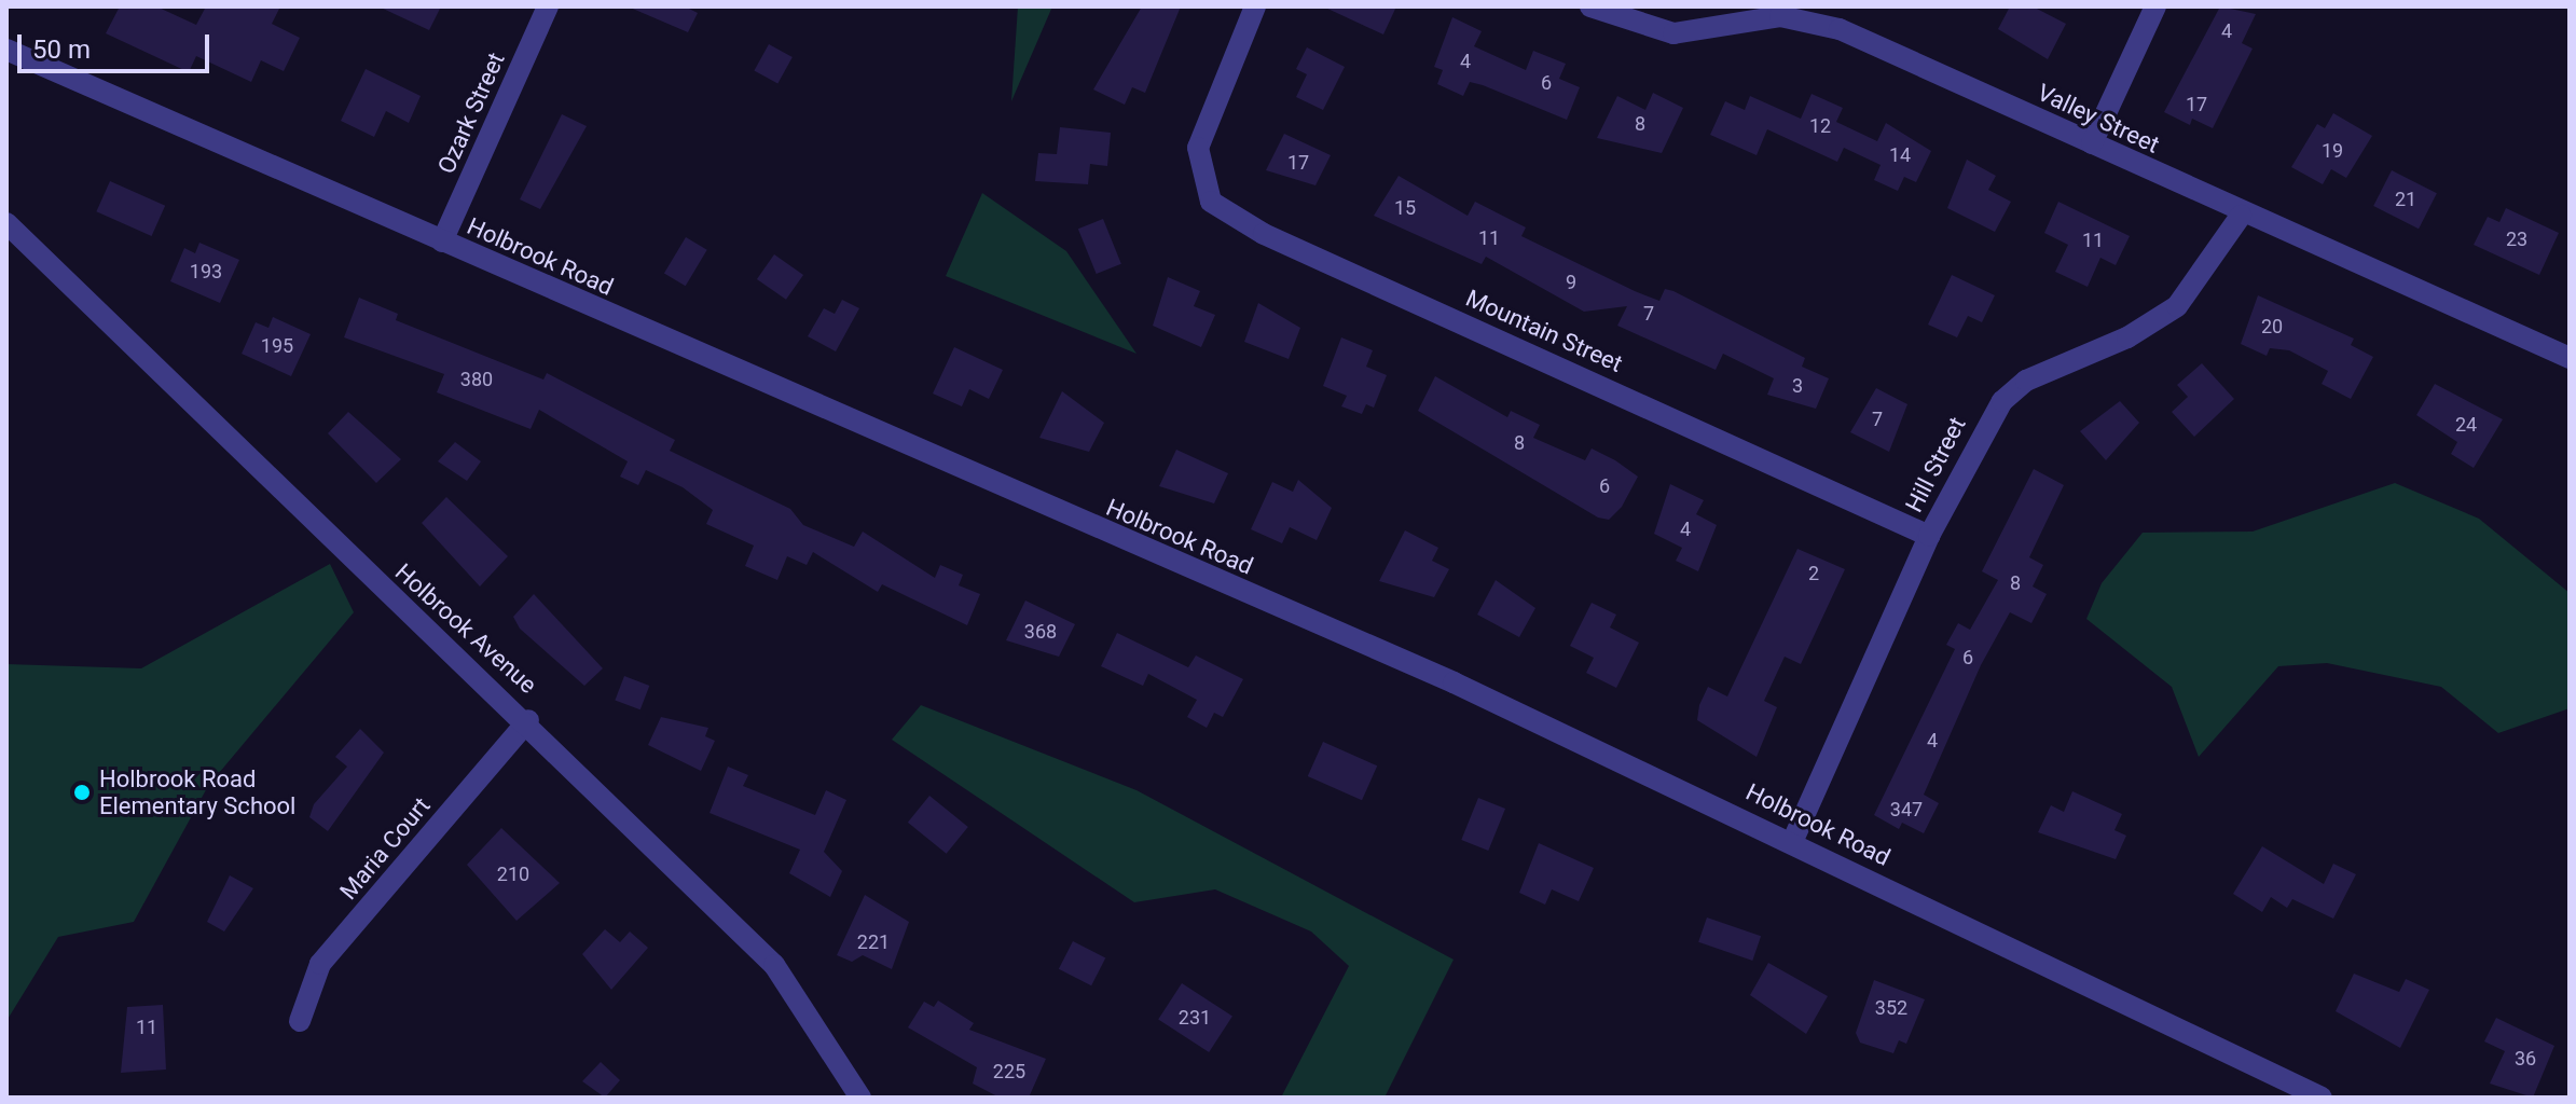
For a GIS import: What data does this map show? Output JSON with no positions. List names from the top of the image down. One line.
{"streets":{"street":["Ozark Street","Valley Street","Holbrook Road","Mountain Street","Hill Street","Holbrook Avenue","Maria Court"]},"crossings":[["Ozark Street","Holbrook Road"],["Valley Street","Hill Street"],["Holbrook Road","Hill Street"],["Mountain Street","Hill Street"],["Holbrook Avenue","Maria Court"]],"places":["Holbrook Road Elementary School"],"house_numbers":["4","4","6","17","8","12","19","14","17","21","15","11","23","11","193","9","7","20","195","380","3","7","24","8","6","4","2","8","368","6","4","347","210","221","352","231","11","36","225"],"scale_bar":"50 m"}
